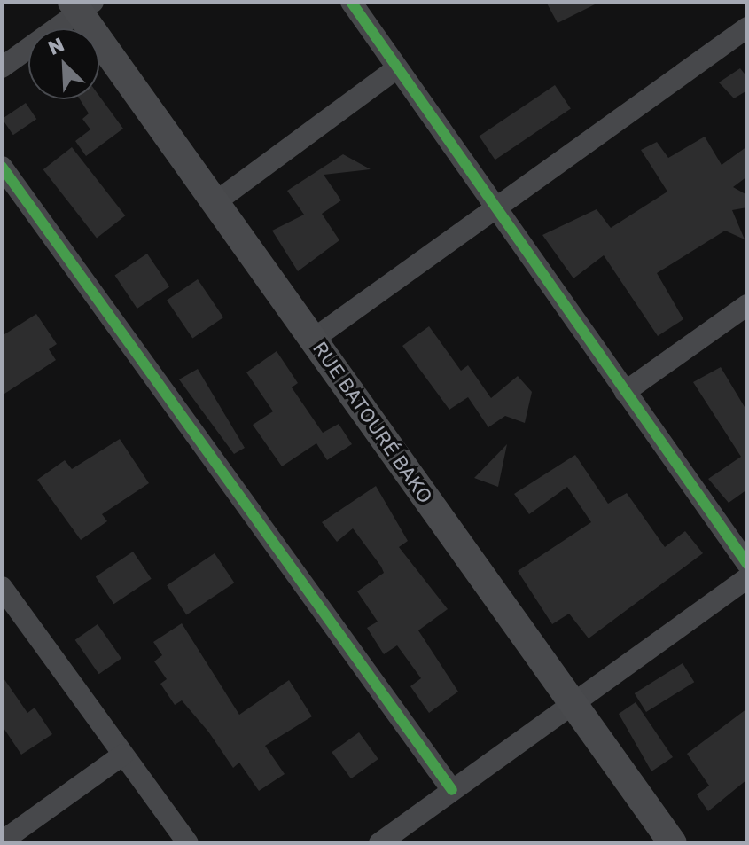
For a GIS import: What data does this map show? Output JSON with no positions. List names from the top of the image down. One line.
{"streets":{"main road":["RUE BATOURÉ BAKO"]},"north":"top left"}
